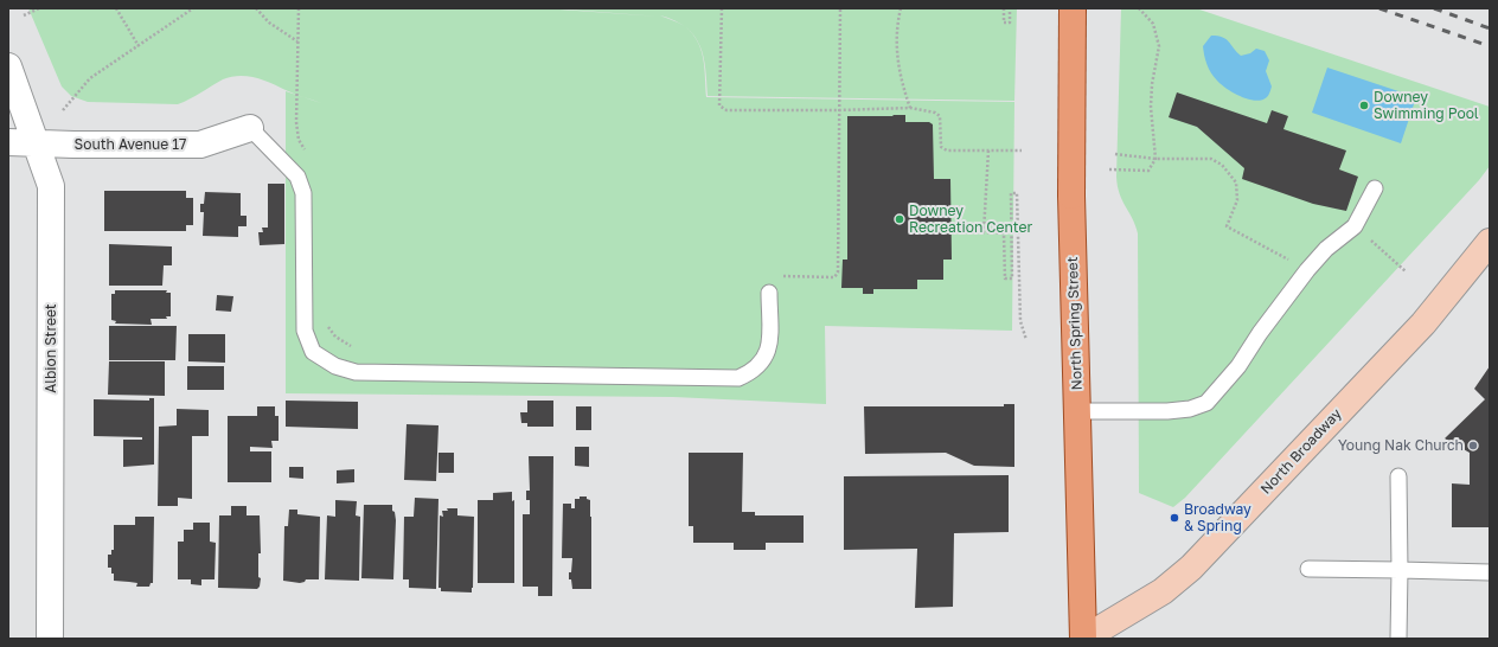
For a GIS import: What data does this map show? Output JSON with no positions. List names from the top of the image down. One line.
{"streets":{"main road":["North Spring Street","North Broadway"],"street":["South Avenue 17","Albion Street"]},"crossings":[["South Avenue 17","Albion Street"]],"places":["Downey Swimming Pool","Downey Recreation Center","Young Nak Church","Broadway & Spring"]}
